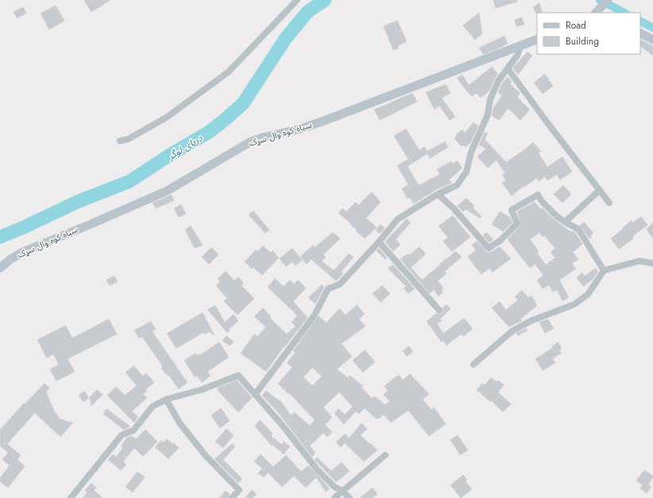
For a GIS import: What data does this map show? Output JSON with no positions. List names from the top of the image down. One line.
{"streets":{"street":["سیاه کوه وال سړک"]},"water":["دریای لوگر"],"legend":["Road","Building"]}
